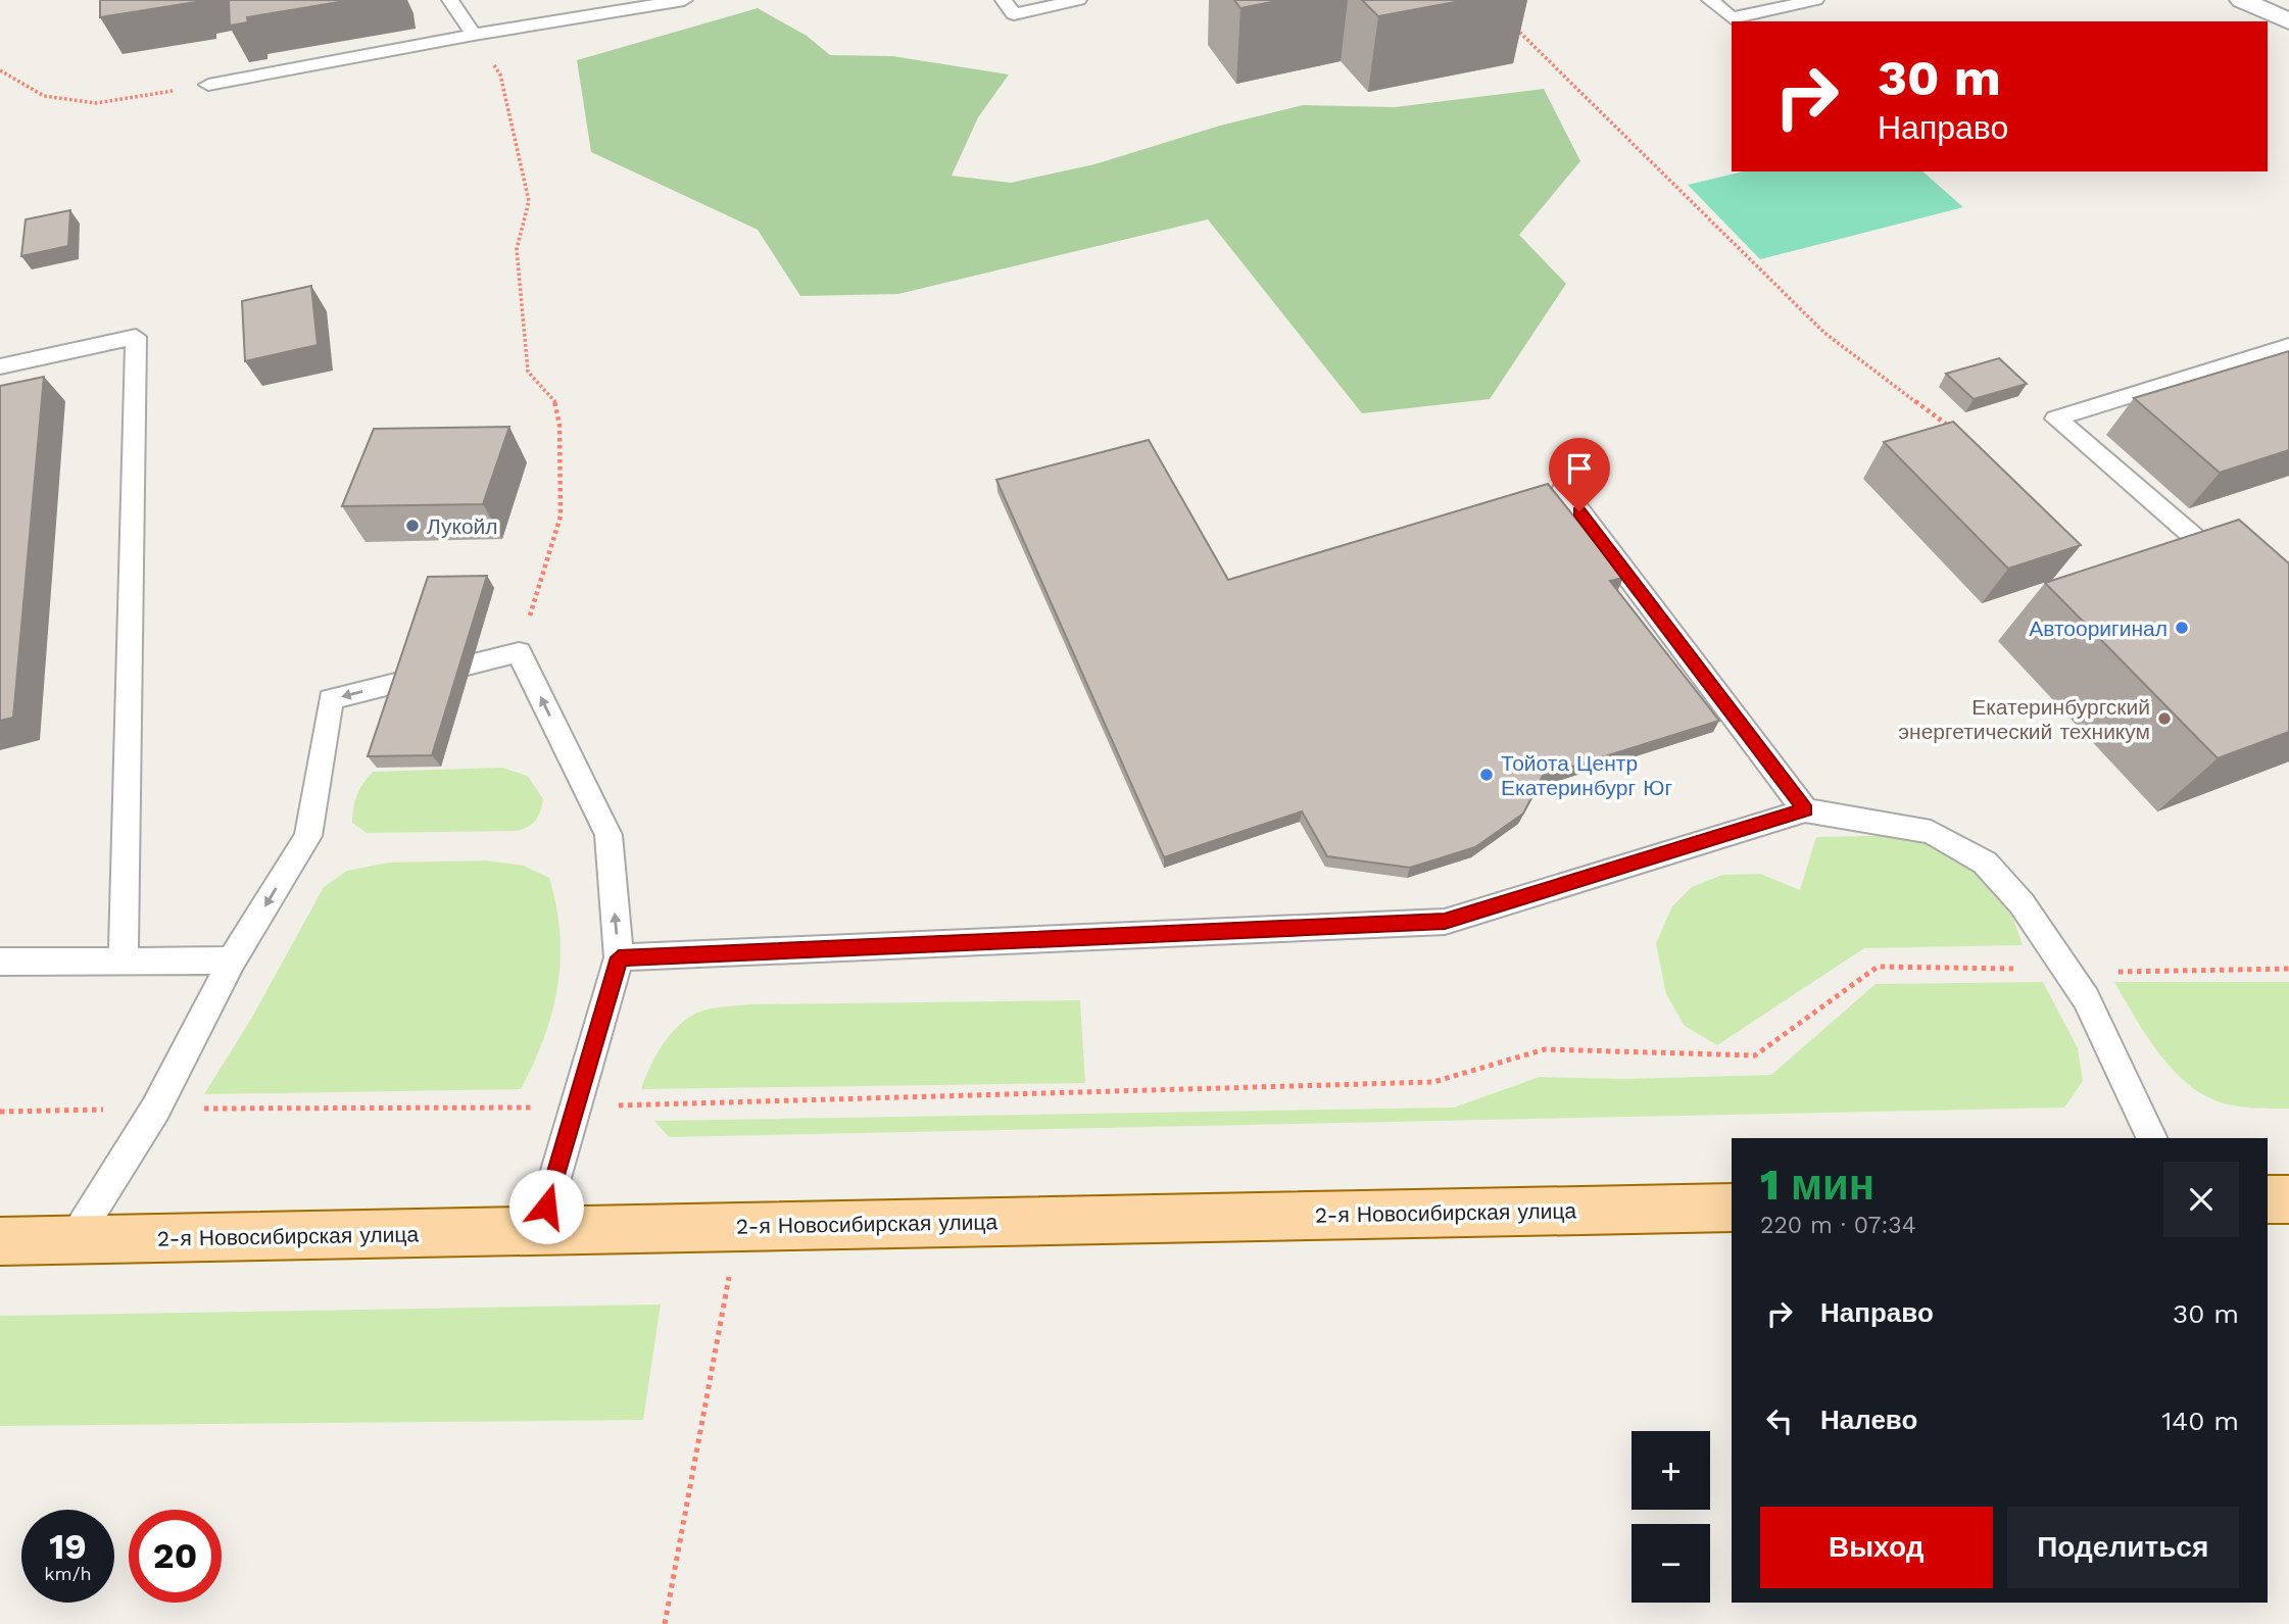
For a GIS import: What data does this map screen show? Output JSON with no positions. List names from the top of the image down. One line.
{"streets":{"main road":["2-я Новосибирская улица"]},"places":["Лукойл","Автооригинал","Екатеринбургский энергетический техникум","Тойота Центр Екатеринбург Юг"],"page":{"turn":["30 m","Направо"],"heading":["1 мин","220 m · 07:34"],"list":[{"name":"Направо","value":"30 m"},{"name":"Налево","value":"140 m"}],"map_buttons":["+","−"],"buttons":["Выход","Поделиться"],"speed":"19 km/h","limit":"20"}}
